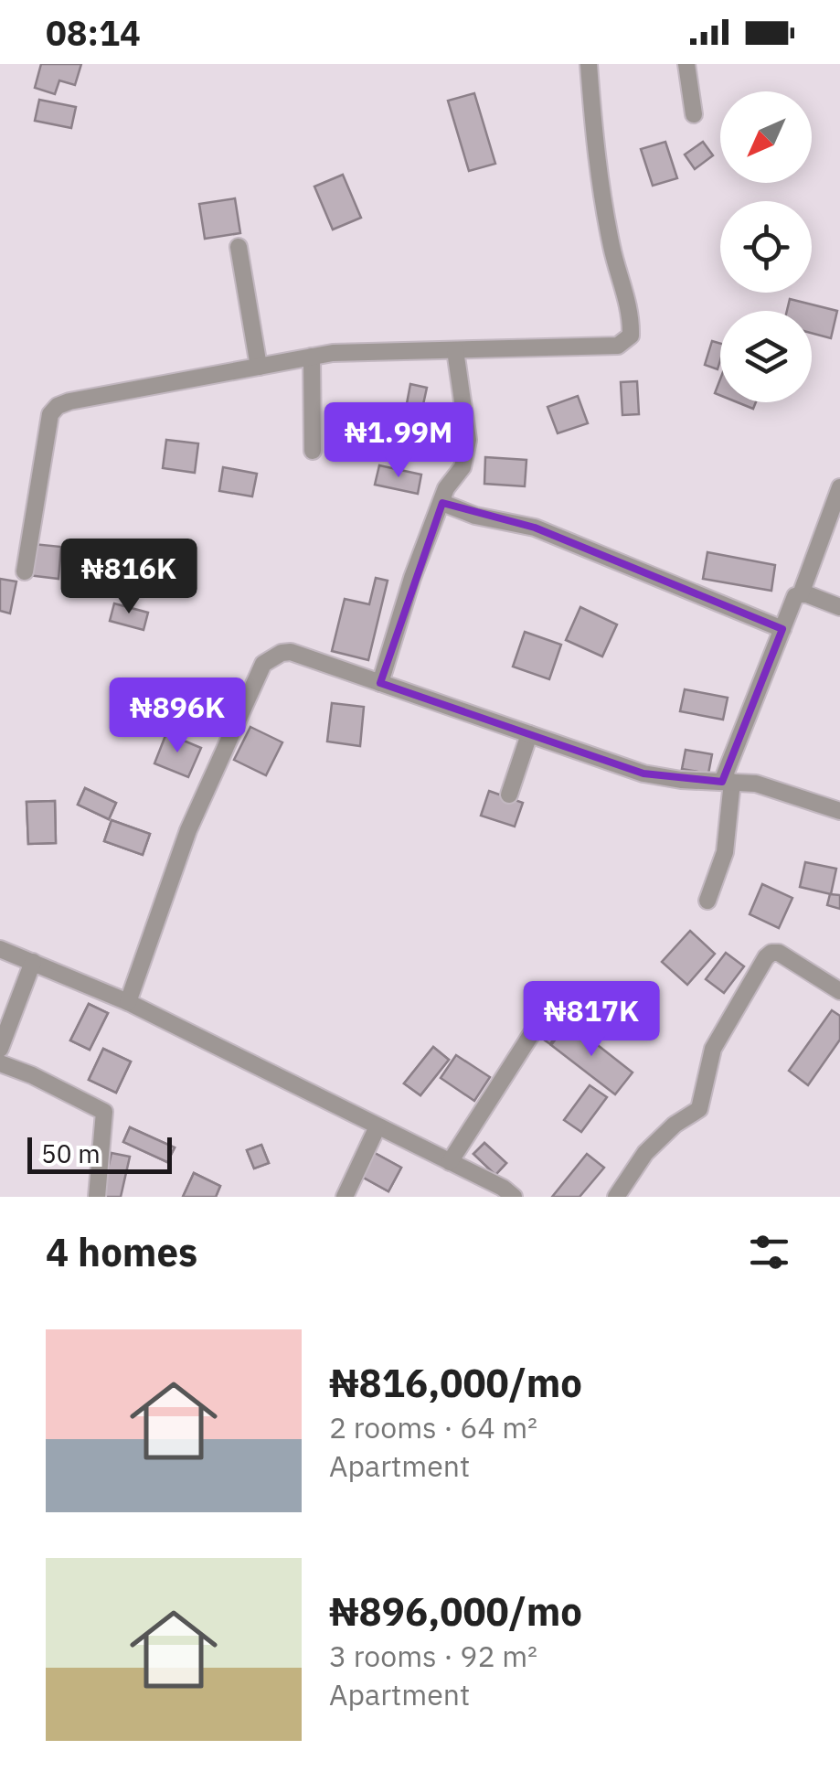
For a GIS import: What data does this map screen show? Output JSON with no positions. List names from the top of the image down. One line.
{"scale_bar":"50 m","north":"bottom left","page":{"status":"08:14","price":["₦1.99M","₦816K","₦896K","₦817K"],"scale":"50 m","heading":"4 homes","list":[{"name":"₦816,000/mo","note":"2 rooms · 64 m² · Apartment"},{"name":"₦896,000/mo","note":"3 rooms · 92 m² · Apartment"}]}}
